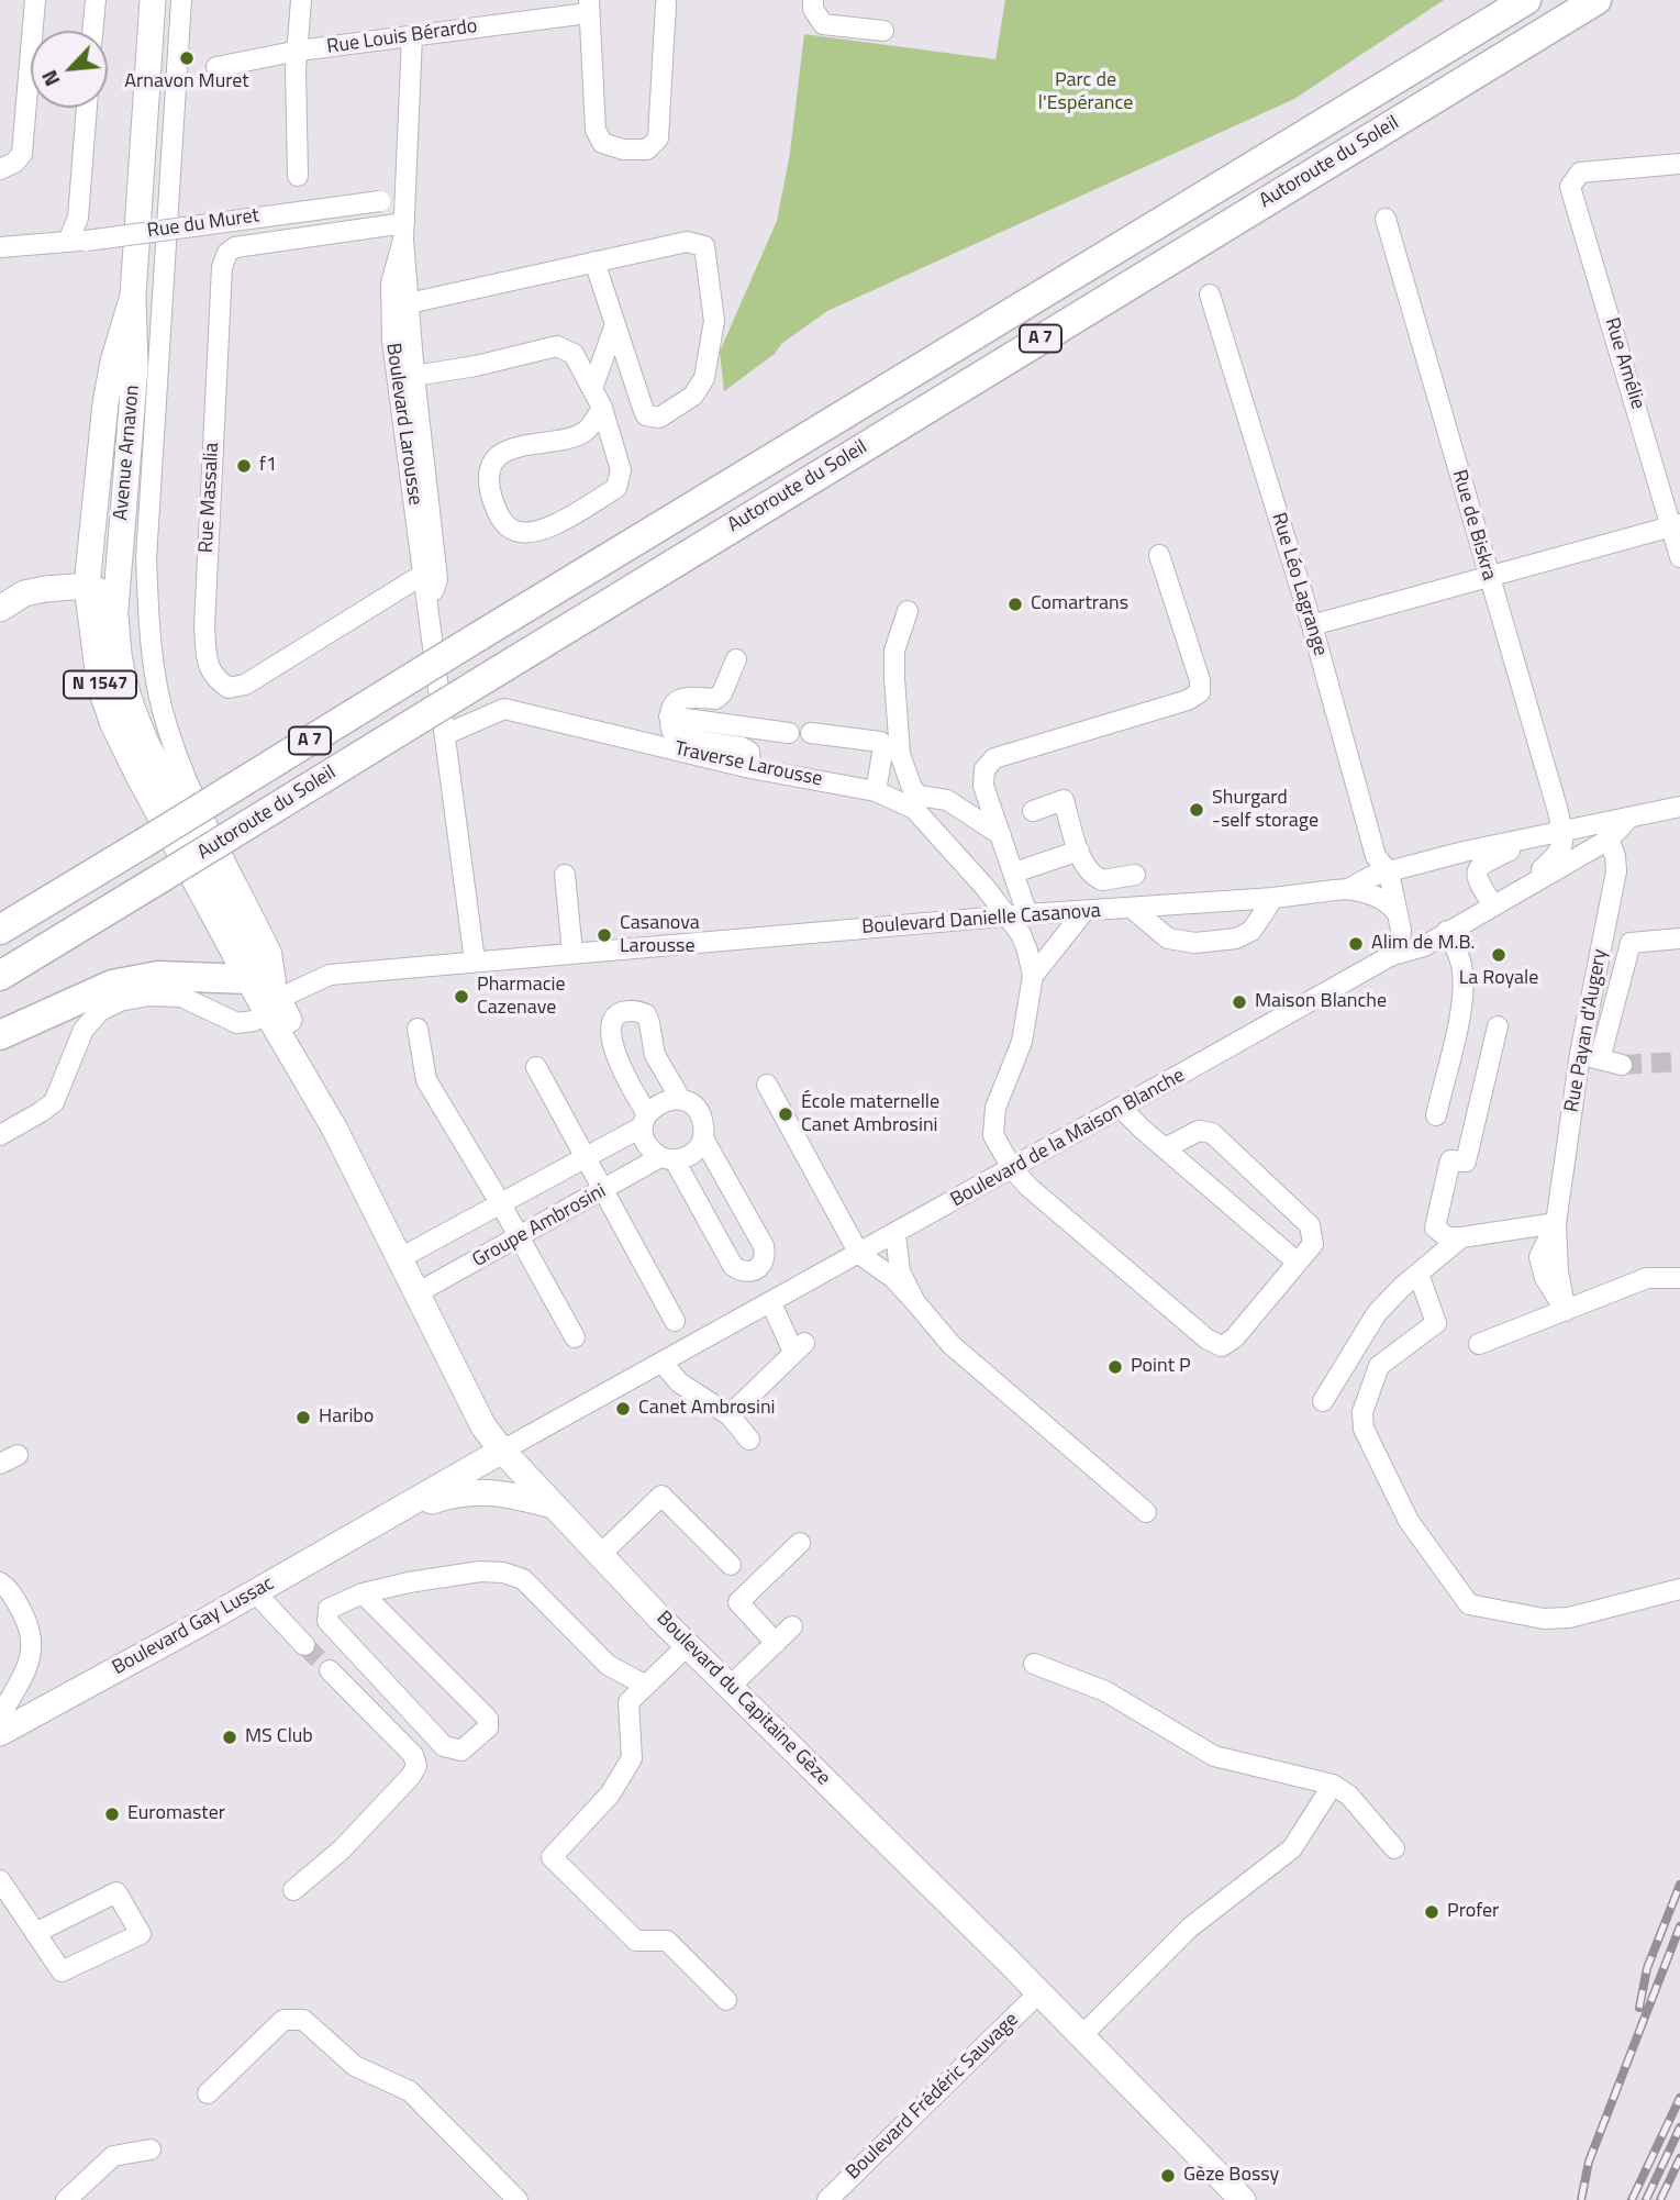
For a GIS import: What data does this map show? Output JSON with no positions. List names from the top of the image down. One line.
{"streets":{"highway":["Autoroute du Soleil","A 7"],"main road":["Avenue Arnavon","N 1547","Boulevard Gay Lussac","Boulevard du Capitaine Gèze"],"street":["Rue Louis Bérardo","Rue du Muret","Rue Amélie","Boulevard Larousse","Rue Massalia","Rue de Biskra","Rue Léo Lagrange","Traverse Larousse","Boulevard Danielle Casanova","Rue Payan d'Augery","Boulevard de la Maison Blanche","Groupe Ambrosini","Boulevard Frédéric Sauvage"]},"crossings":[["Rue Louis Bérardo","Boulevard Larousse"],["Rue du Muret","Boulevard Larousse"],["Boulevard Larousse","Rue Massalia"],["Boulevard Larousse","Traverse Larousse"],["Boulevard Larousse","Boulevard Danielle Casanova"],["Avenue Arnavon","N 1547"],["Rue de Biskra","Boulevard Danielle Casanova"],["Rue Léo Lagrange","Boulevard Danielle Casanova"],["Rue Léo Lagrange","Boulevard de la Maison Blanche"],["Traverse Larousse","Boulevard Danielle Casanova"],["Boulevard Danielle Casanova","Boulevard de la Maison Blanche"],["Boulevard Danielle Casanova","Boulevard du Capitaine Gèze"],["Rue Payan d'Augery","Boulevard de la Maison Blanche"],["Boulevard de la Maison Blanche","Boulevard Gay Lussac"],["Boulevard de la Maison Blanche","Boulevard du Capitaine Gèze"],["Groupe Ambrosini","Boulevard du Capitaine Gèze"],["Boulevard Gay Lussac","Boulevard du Capitaine Gèze"],["Boulevard du Capitaine Gèze","Boulevard Frédéric Sauvage"]],"parks":["Parc de l'Espérance"],"places":["Arnavon Muret","f1","Comartrans","Shurgard -self storage","Casanova Larousse","Alim de M.B.","La Royale","Pharmacie Cazenave","Maison Blanche","École maternelle Canet Ambrosini","Point P","Canet Ambrosini","Haribo","MS Club","Euromaster","Profer","Gèze Bossy"],"north":"bottom left"}
